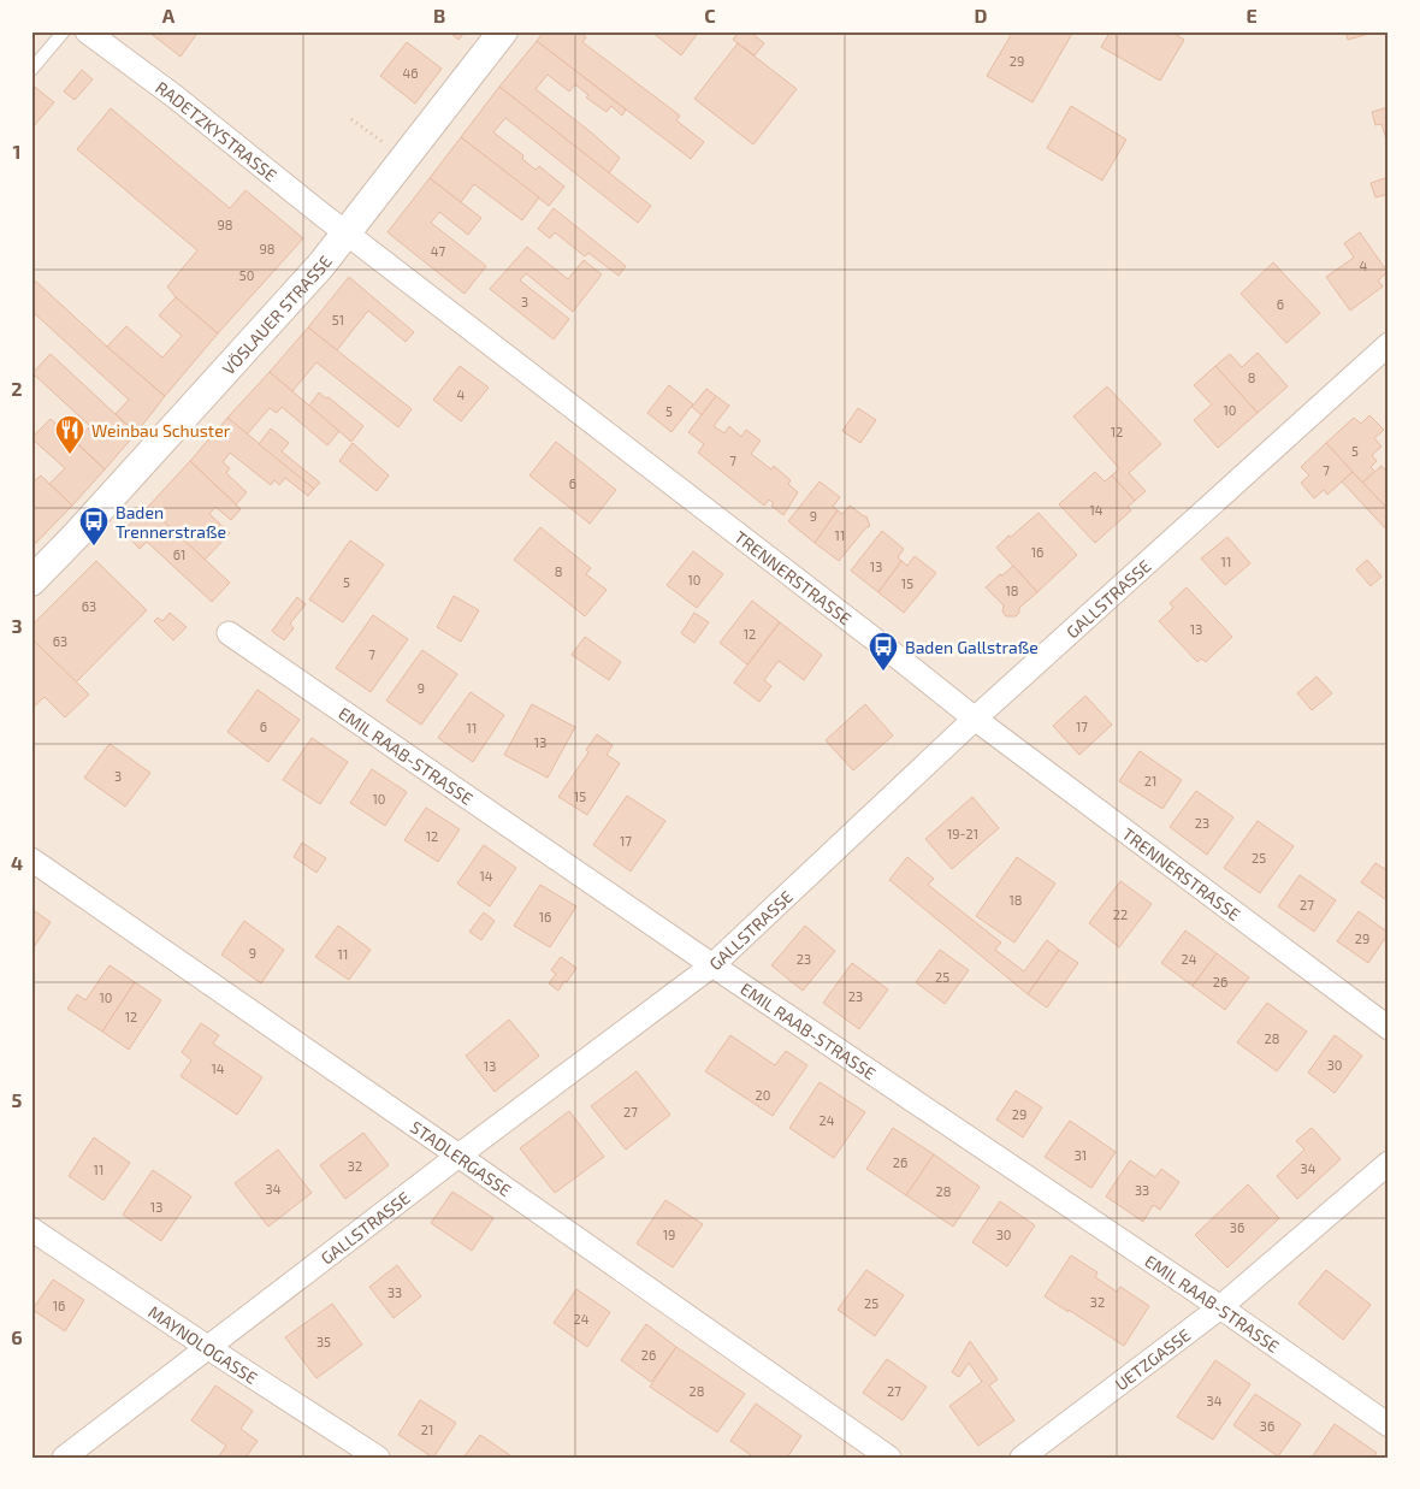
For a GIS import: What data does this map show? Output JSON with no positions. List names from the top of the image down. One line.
{"streets":{"street":["RADETZKYSTRASSE","VÖSLAUER STRASSE","TRENNERSTRASSE","GALLSTRASSE","EMIL RAAB-STRASSE","STADLERGASSE","MAYNOLOGASSE","UETZGASSE"]},"crossings":[["RADETZKYSTRASSE","VÖSLAUER STRASSE"],["RADETZKYSTRASSE","TRENNERSTRASSE"],["VÖSLAUER STRASSE","TRENNERSTRASSE"],["TRENNERSTRASSE","GALLSTRASSE"],["GALLSTRASSE","EMIL RAAB-STRASSE"],["GALLSTRASSE","STADLERGASSE"],["GALLSTRASSE","MAYNOLOGASSE"],["EMIL RAAB-STRASSE","UETZGASSE"]],"places":{"restaurant":["Weinbau Schuster"],"bus stop":["Baden Trennerstraße","Baden Gallstraße"]},"house_numbers":["29","46","98","98","47","4","50","3","6","51","8","4","10","5","12","5","7","7","6","14","9","11","16","61","11","13","8","10","5","15","18","63","13","12","63","7","9","6","17","11","13","3","21","15","10","23","19-21","12","17","25","14","18","27","22","16","29","9","11","23","24","25","26","23","10","12","28","30","13","14","20","27","29","24","31","26","32","34","11","34","33","28","13","36","19","30","33","32","25","16","24","35","26","28","27","34","36","21"],"grid":{"columns":["A","B","C","D","E"],"rows":["1","2","3","4","5","6"]}}
